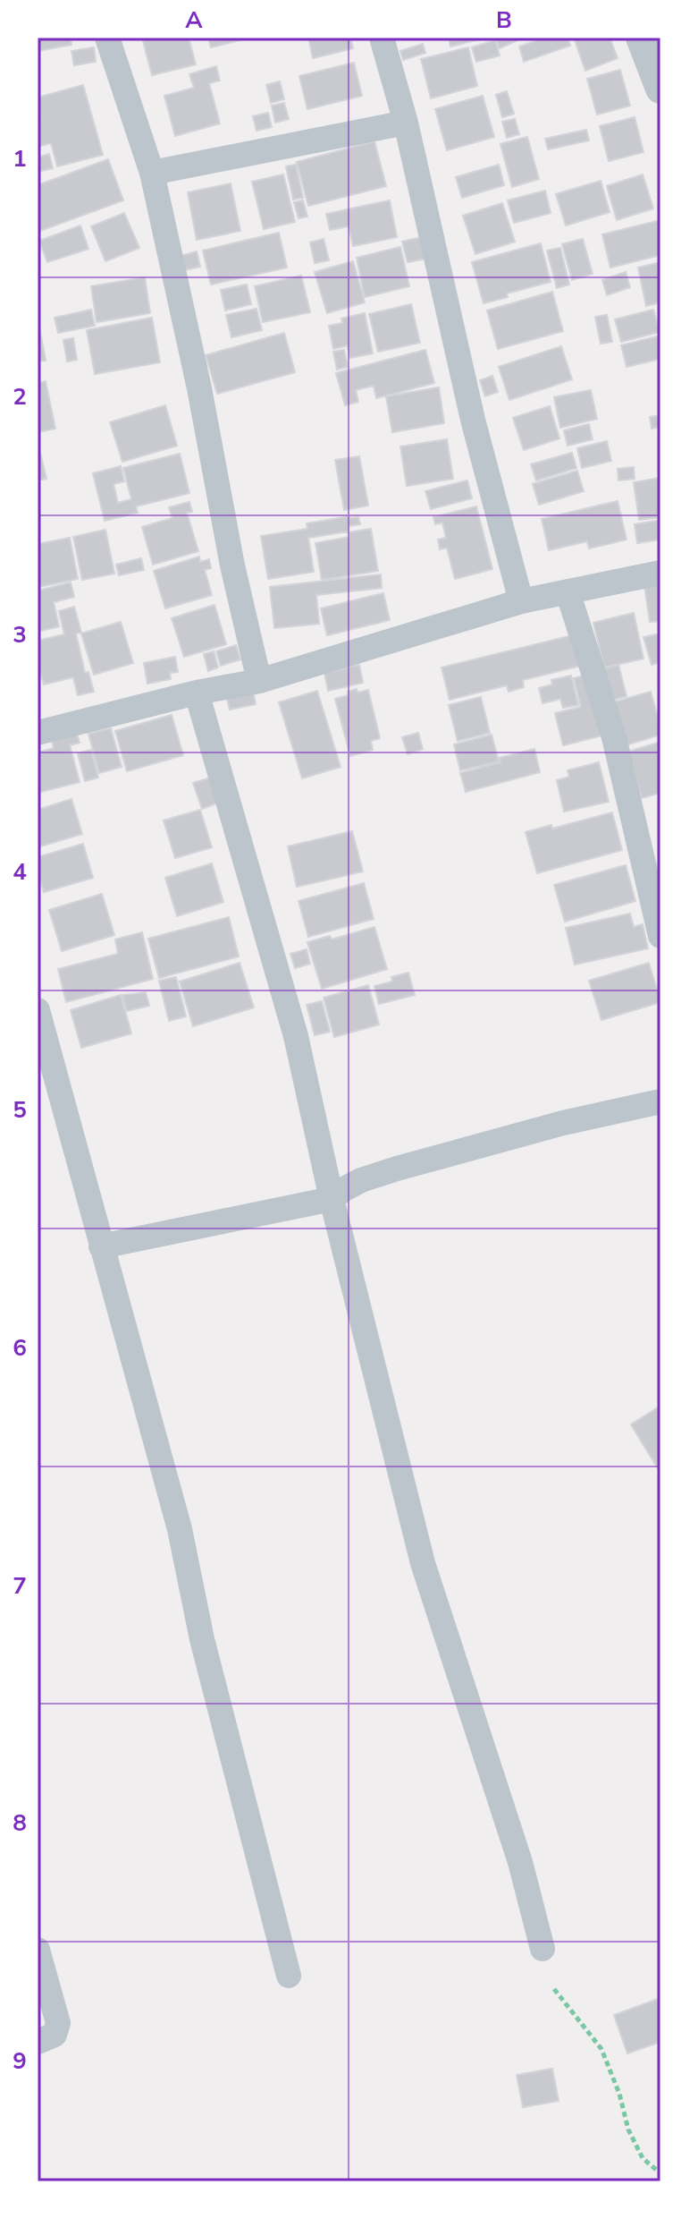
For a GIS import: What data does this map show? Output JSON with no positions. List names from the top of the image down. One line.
{"grid":{"columns":["A","B"],"rows":["1","2","3","4","5","6","7","8","9"]}}
